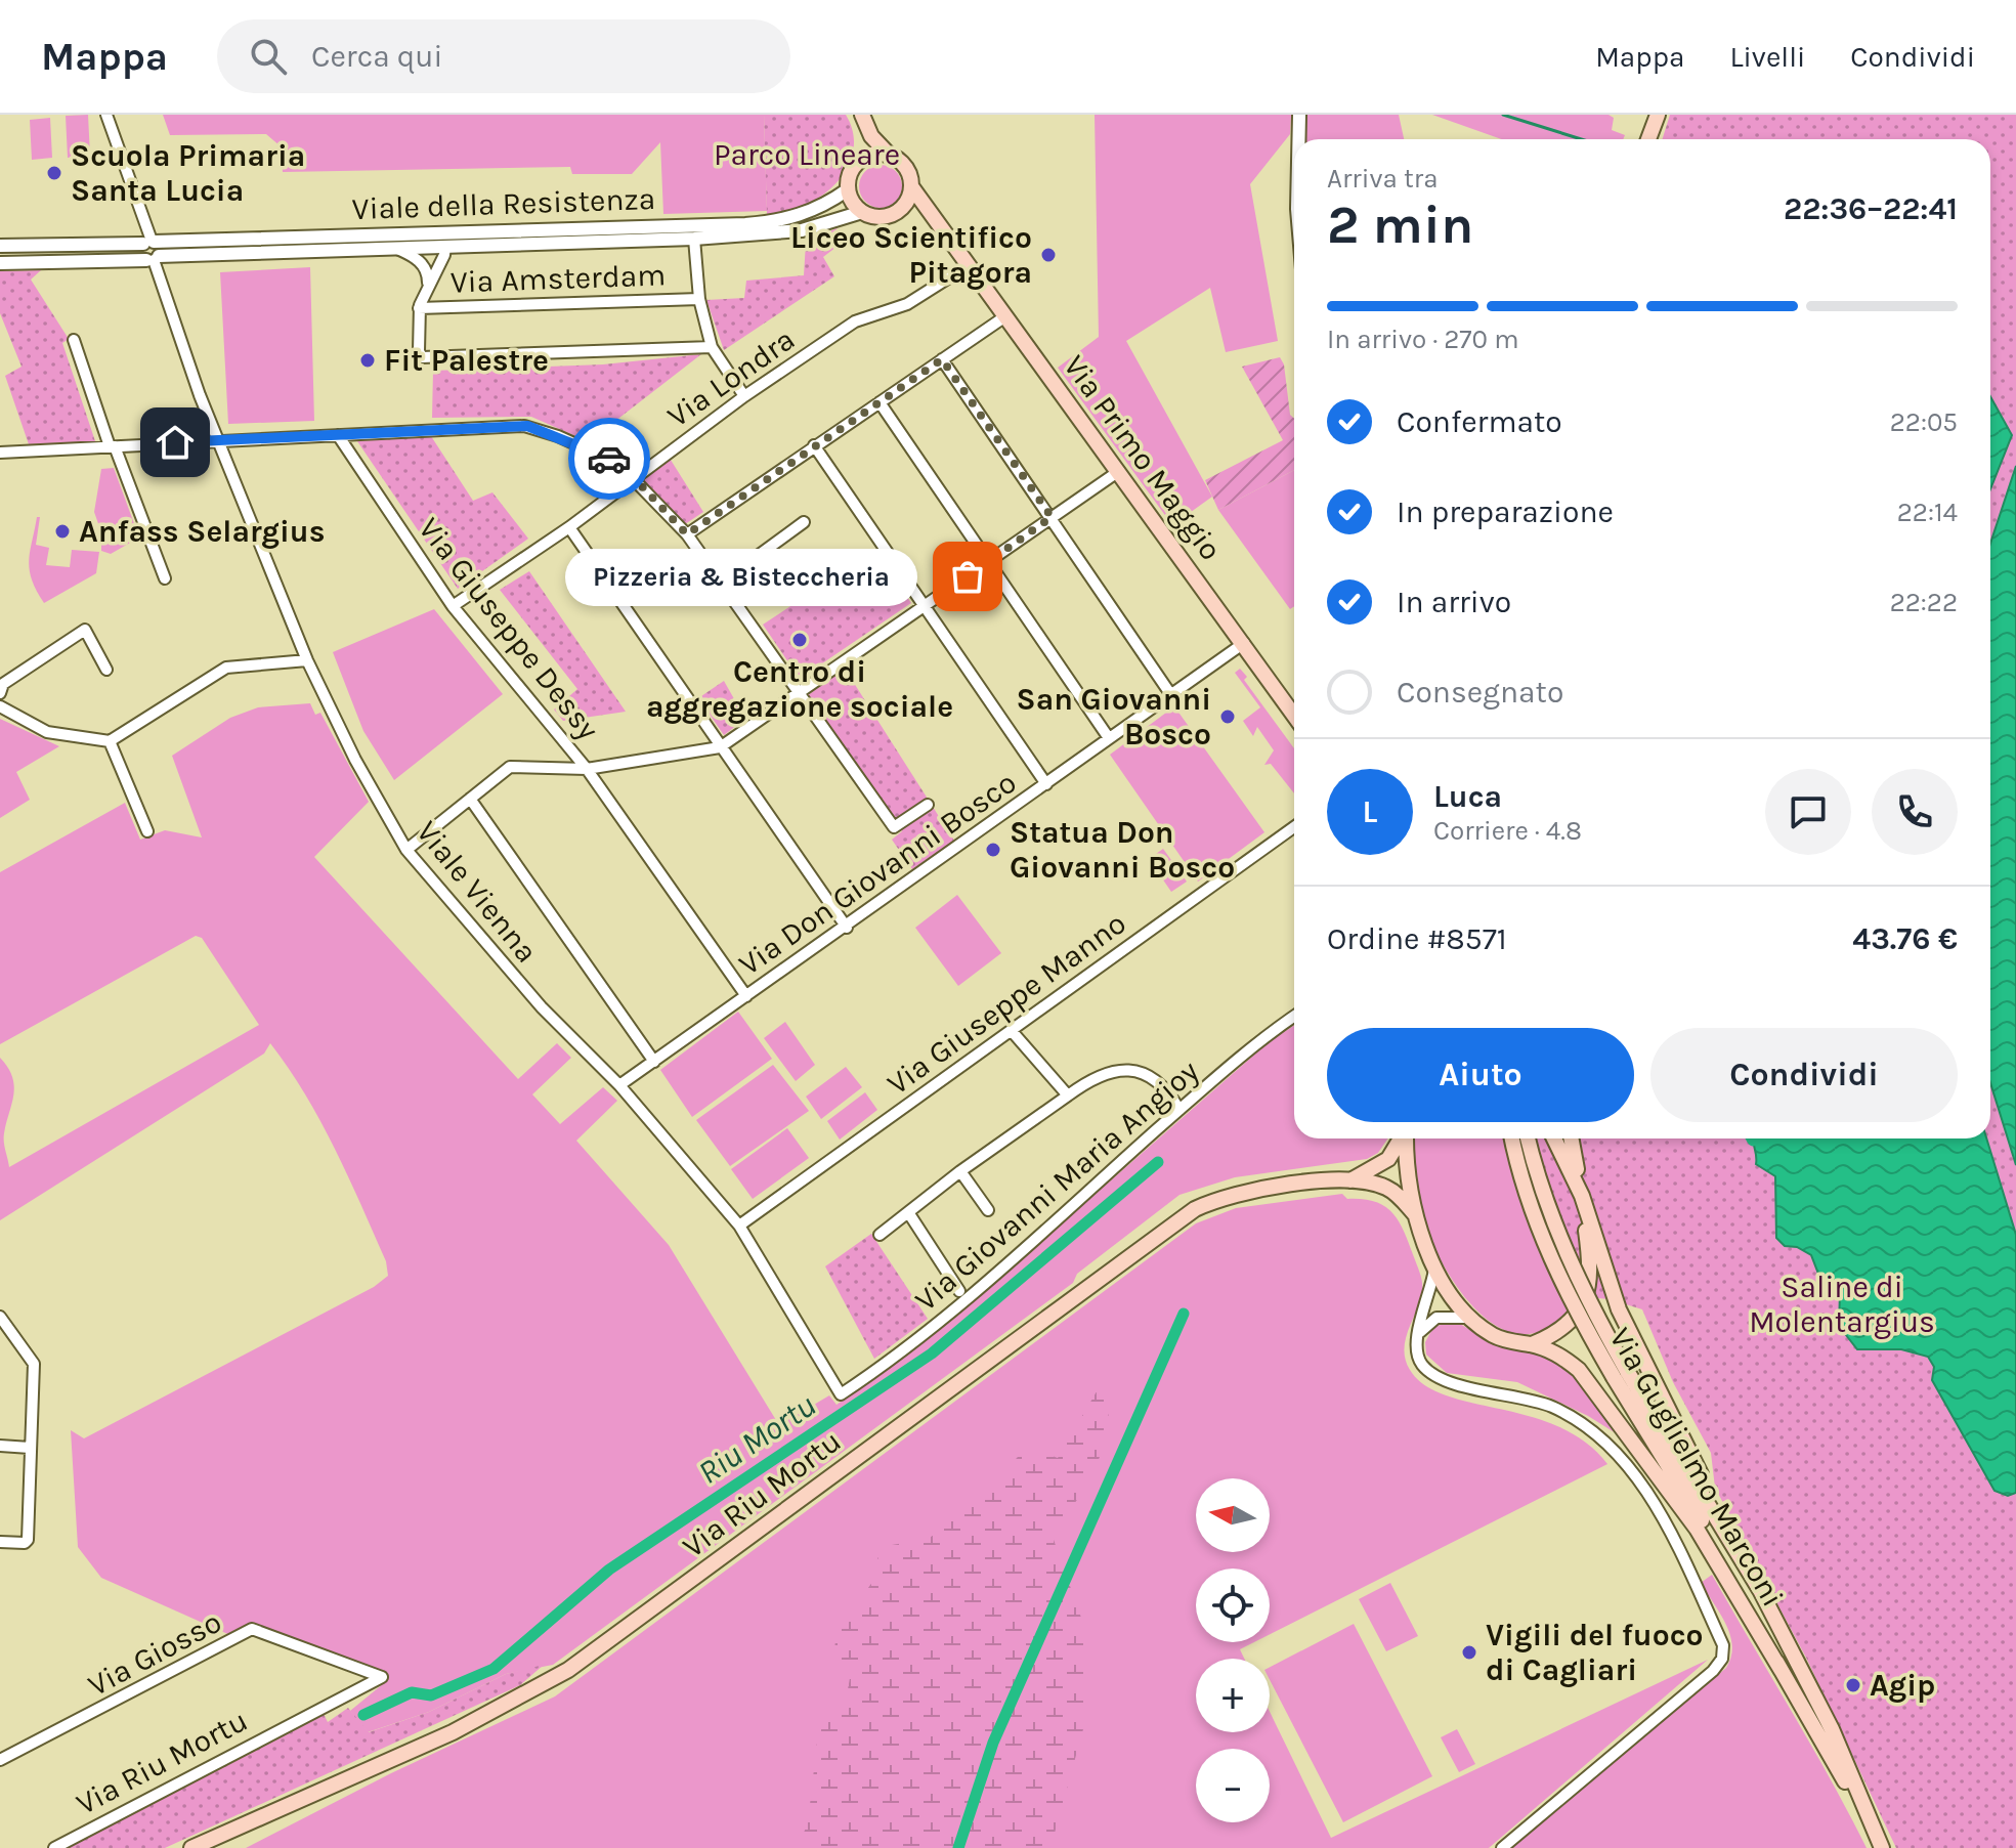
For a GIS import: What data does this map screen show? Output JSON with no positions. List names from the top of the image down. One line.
{"streets":{"main road":["Via Primo Maggio","Via Guglielmo Marconi","Via Riu Mortu"],"street":["Viale della Resistenza","Via Amsterdam","Via Londra","Via Giuseppe Dessy","Via Don Giovanni Bosco","Viale Vienna","Via Giuseppe Manno","Via Giovanni Maria Angioy","Via Giosso"]},"crossings":[["Viale della Resistenza","Via Primo Maggio"],["Viale della Resistenza","Viale Vienna"],["Via Londra","Via Primo Maggio"],["Via Londra","Via Giuseppe Dessy"],["Via Primo Maggio","Via Don Giovanni Bosco"],["Via Giuseppe Dessy","Via Don Giovanni Bosco"],["Via Don Giovanni Bosco","Viale Vienna"],["Viale Vienna","Via Giuseppe Manno"],["Viale Vienna","Via Giovanni Maria Angioy"],["Via Riu Mortu","Via Giosso"]],"water":["Riu Mortu"],"parks":["Parco Lineare","Saline di Molentargius"],"places":["Scuola Primaria Santa Lucia","Liceo Scientifico Pitagora","Fit Palestre","Anfass Selargius","Pizzeria & Bisteccheria","Centro di aggregazione sociale","San Giovanni Bosco","Statua Don Giovanni Bosco","Vigili del fuoco di Cagliari","Agip"],"north":"left","page":{"header":"Mappa","search":"Cerca qui","nav":["Mappa","Livelli","Condividi"],"heading":["2 min","Arriva tra","22:36–22:41"],"panel":["Luca","Corriere · 4.8","Ordine #8571","43.76 €"],"bar":"In arrivo · 270 m","list":[["Confermato","22:05"],["In preparazione","22:14"],["In arrivo","22:22"],"Consegnato"],"bubble":"Pizzeria & Bisteccheria","round":"L","buttons":["Aiuto","Condividi"],"map_buttons":["+","−"]}}
